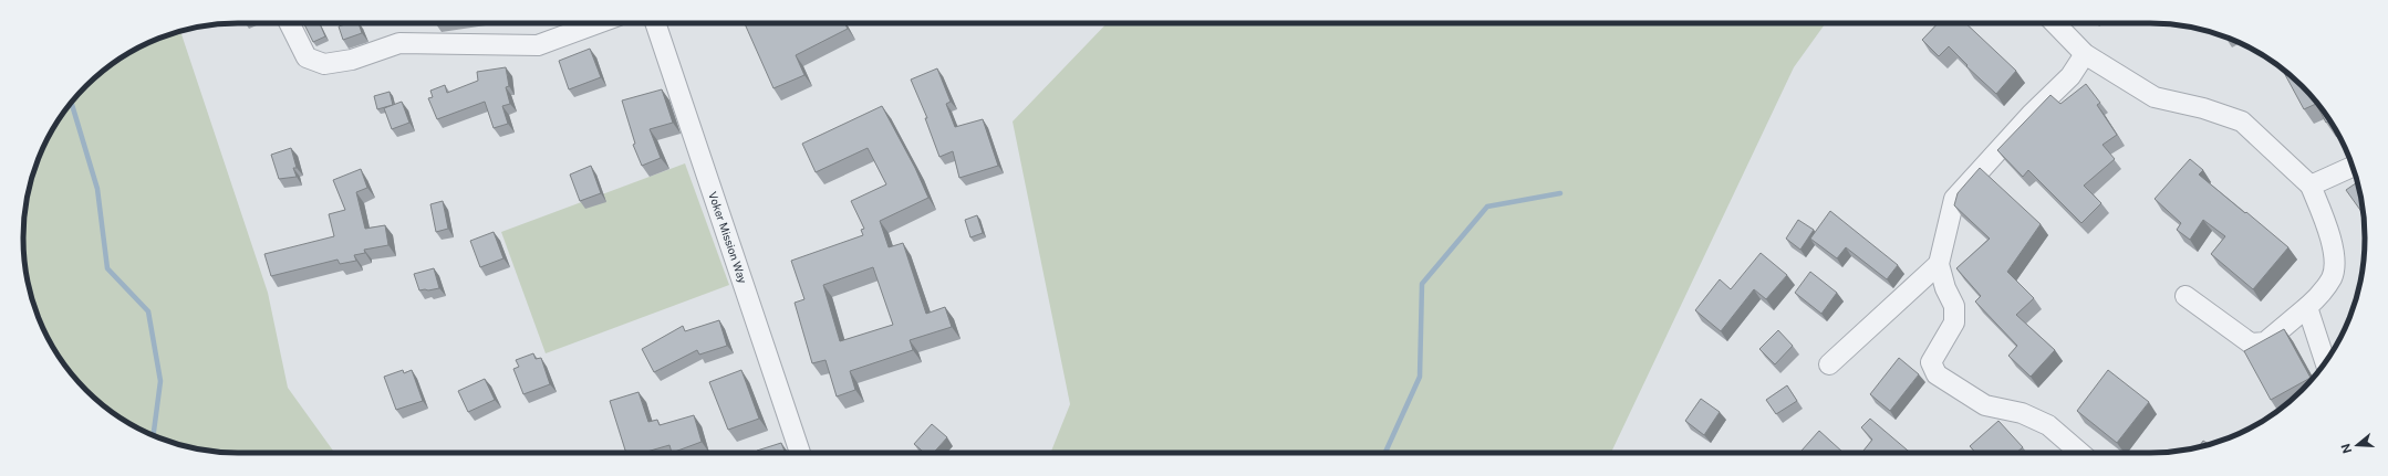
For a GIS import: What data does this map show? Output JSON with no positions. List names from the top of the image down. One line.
{"streets":{"street":["Voker Mission Way"]},"north":"left"}
